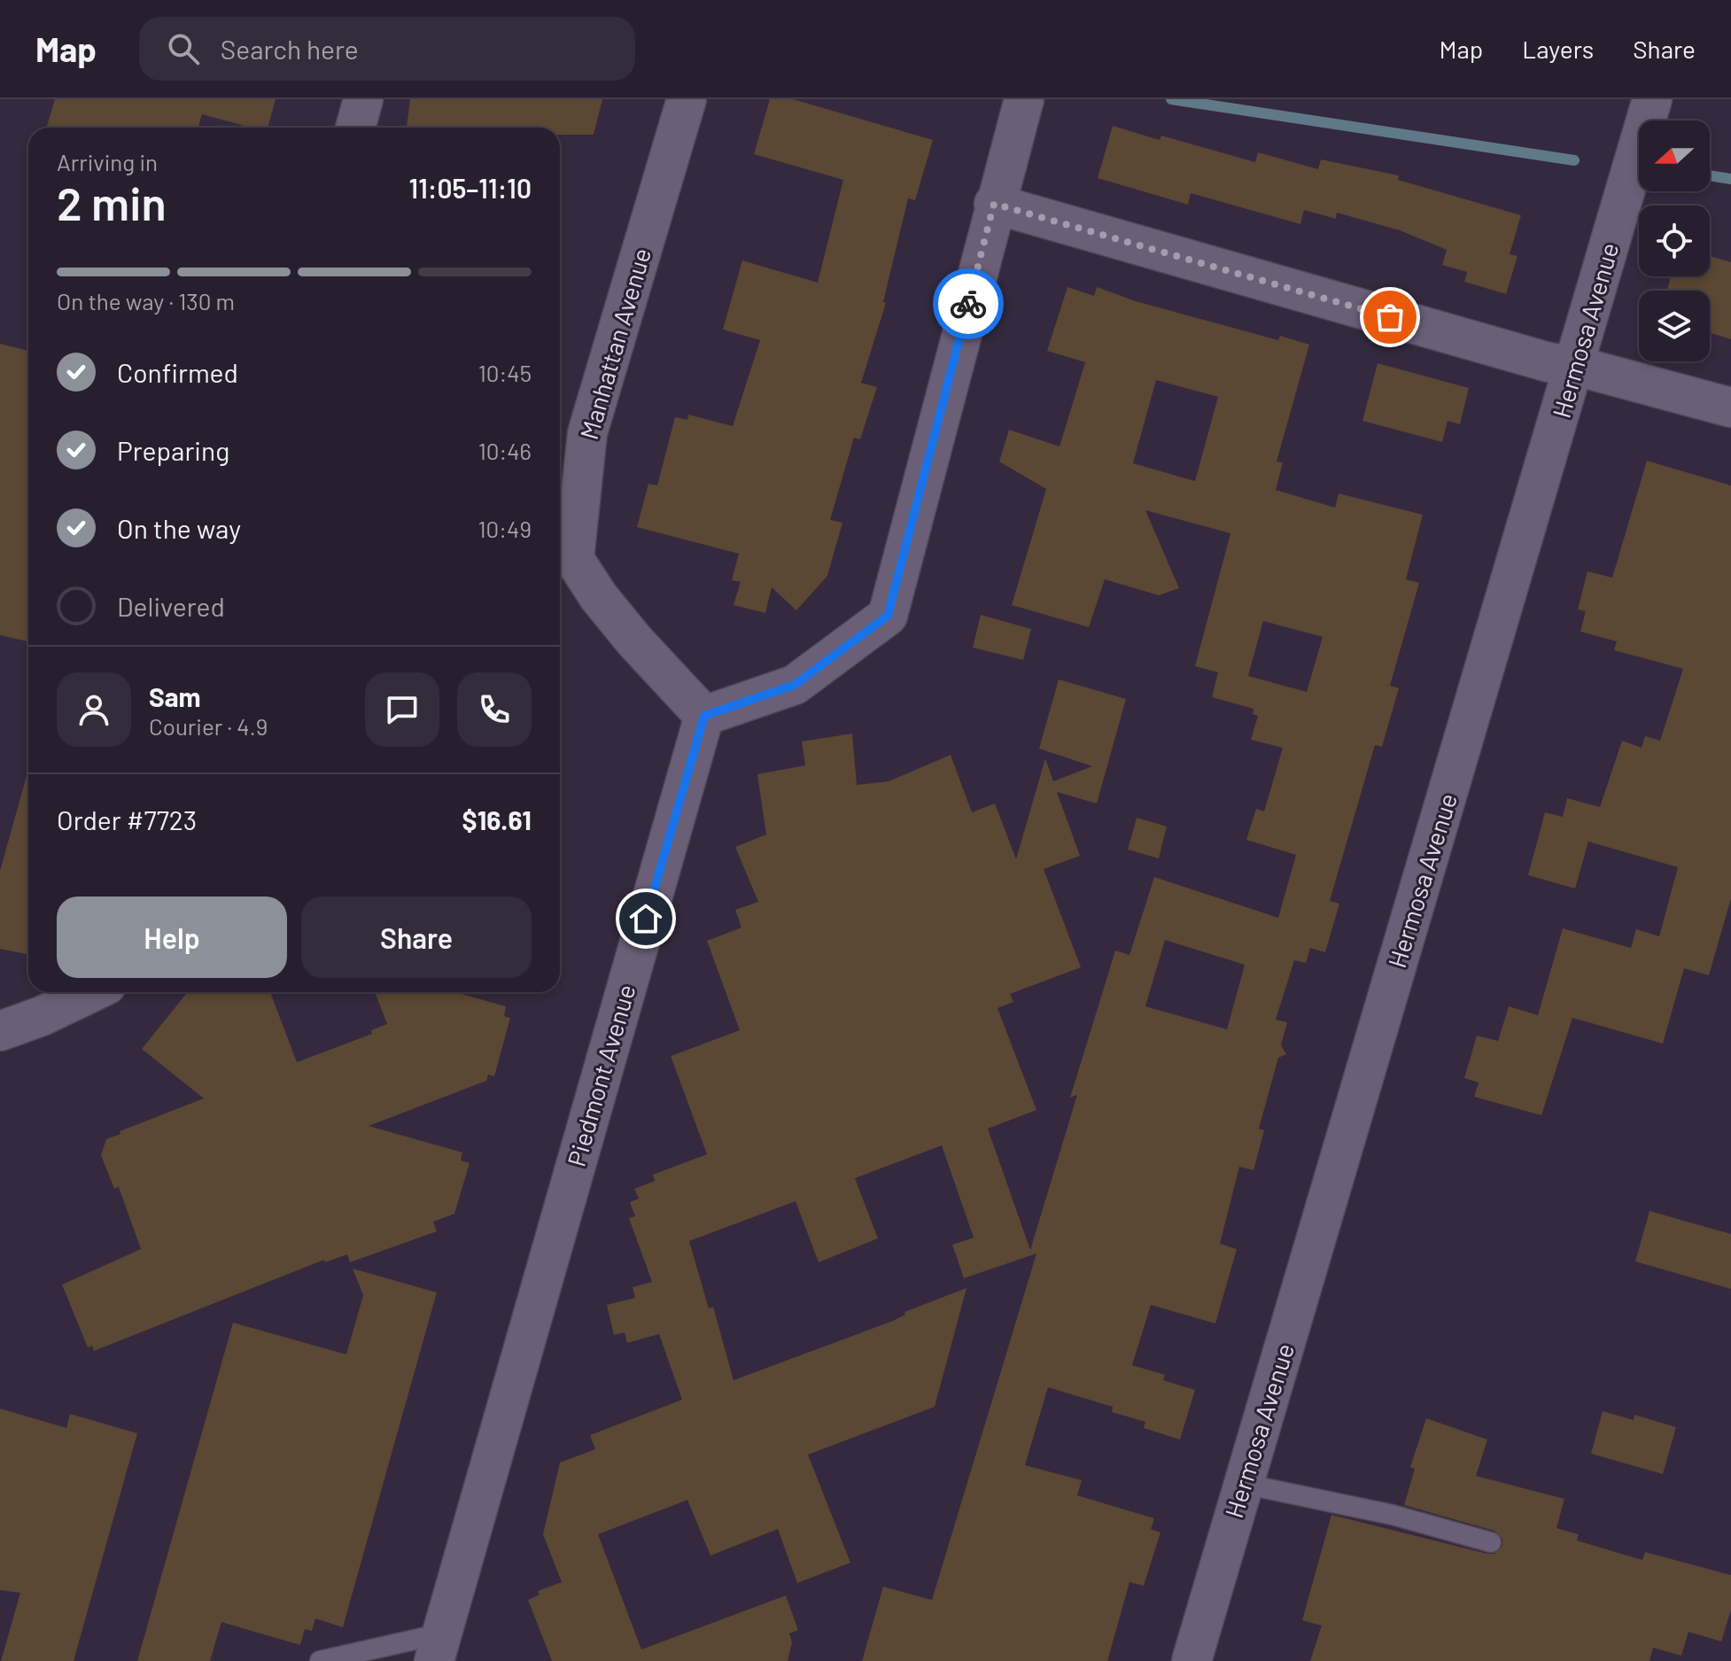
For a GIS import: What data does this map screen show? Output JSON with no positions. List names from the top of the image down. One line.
{"streets":{"street":["Hermosa Avenue","Manhattan Avenue","Piedmont Avenue"]},"crossings":[["Manhattan Avenue","Piedmont Avenue"]],"north":"left","page":{"header":"Map","search":"Search here","nav":["Map","Layers","Share"],"heading":["2 min","Arriving in","11:05–11:10"],"panel":["Sam","Courier · 4.9","Order #7723","$16.61"],"bar":"On the way · 130 m","list":[["Confirmed","10:45"],["Preparing","10:46"],["On the way","10:49"],"Delivered"],"buttons":["Help","Share"]}}
